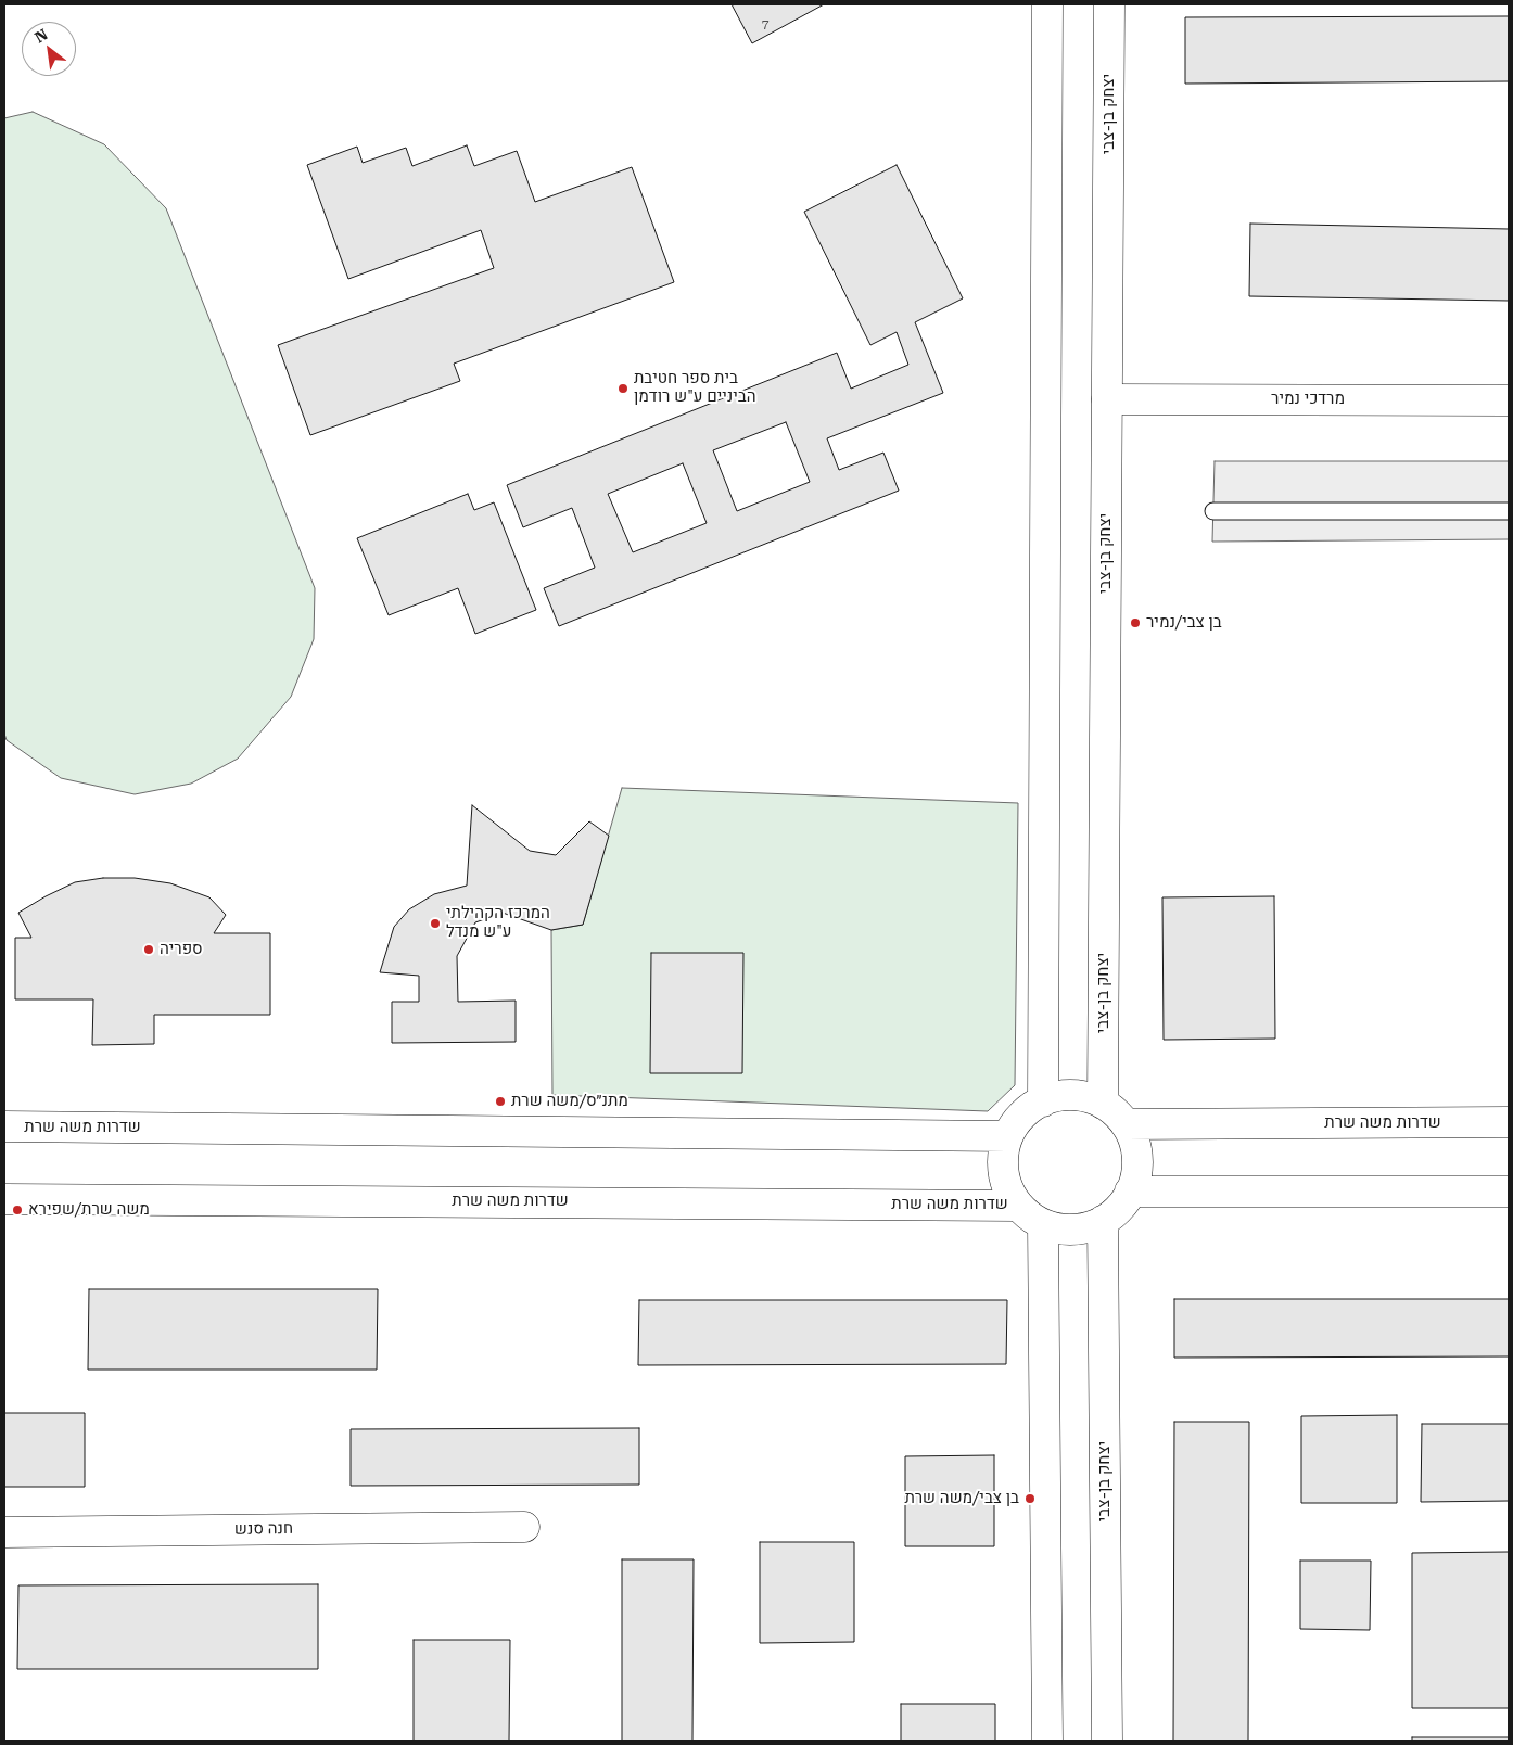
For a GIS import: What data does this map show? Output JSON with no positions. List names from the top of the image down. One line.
{"streets":{"street":["יצחק בן-צבי","מרדכי נמיר","שדרות משה שרת","חנה סנש"]},"crossings":[["יצחק בן-צבי","מרדכי נמיר"],["יצחק בן-צבי","שדרות משה שרת"]],"places":["בית ספר חטיבת הביניים ע\"ש רודמן","בן צבי/נמיר","המרכז הקהילתי ע\"ש מנדל","ספריה","מתנ״ס/משה שרת","משה שרת/שפירא","בן צבי/משה שרת"],"house_numbers":["7"],"north":"top left"}
